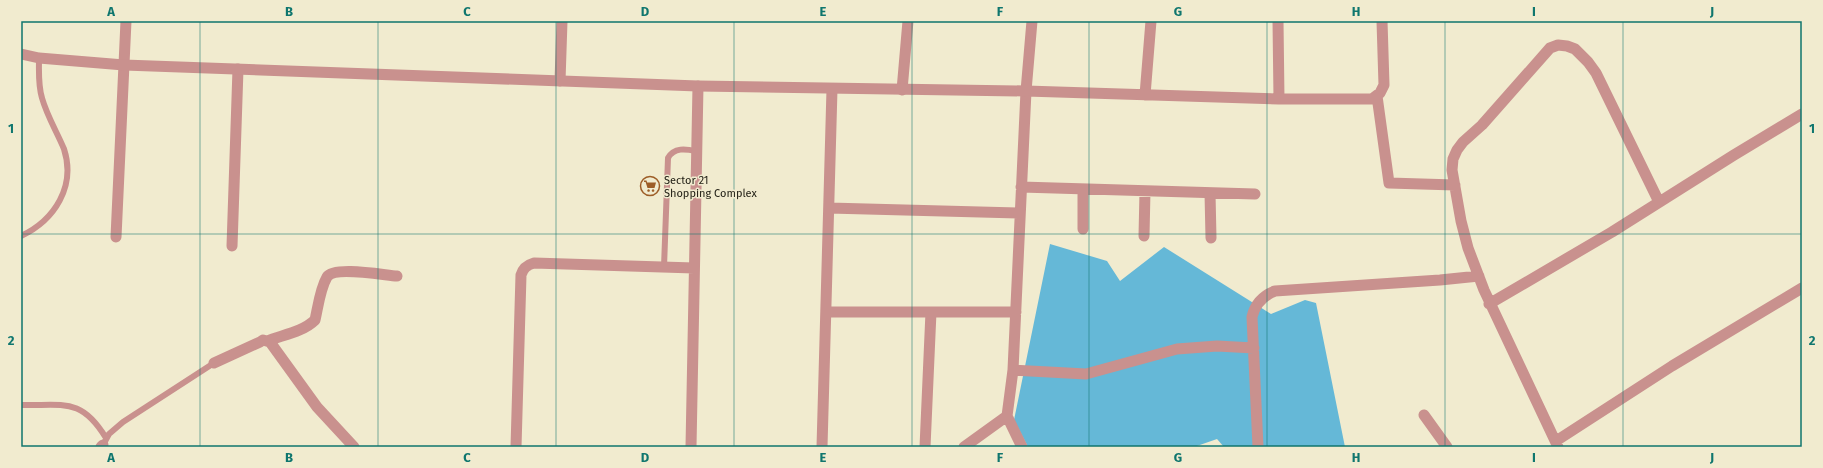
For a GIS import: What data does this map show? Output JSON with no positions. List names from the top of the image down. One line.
{"places":{"supermarket":["Sector 21 Shopping Complex"]},"grid":{"columns":["A","B","C","D","E","F","G","H","I","J"],"rows":["1","2"]}}
